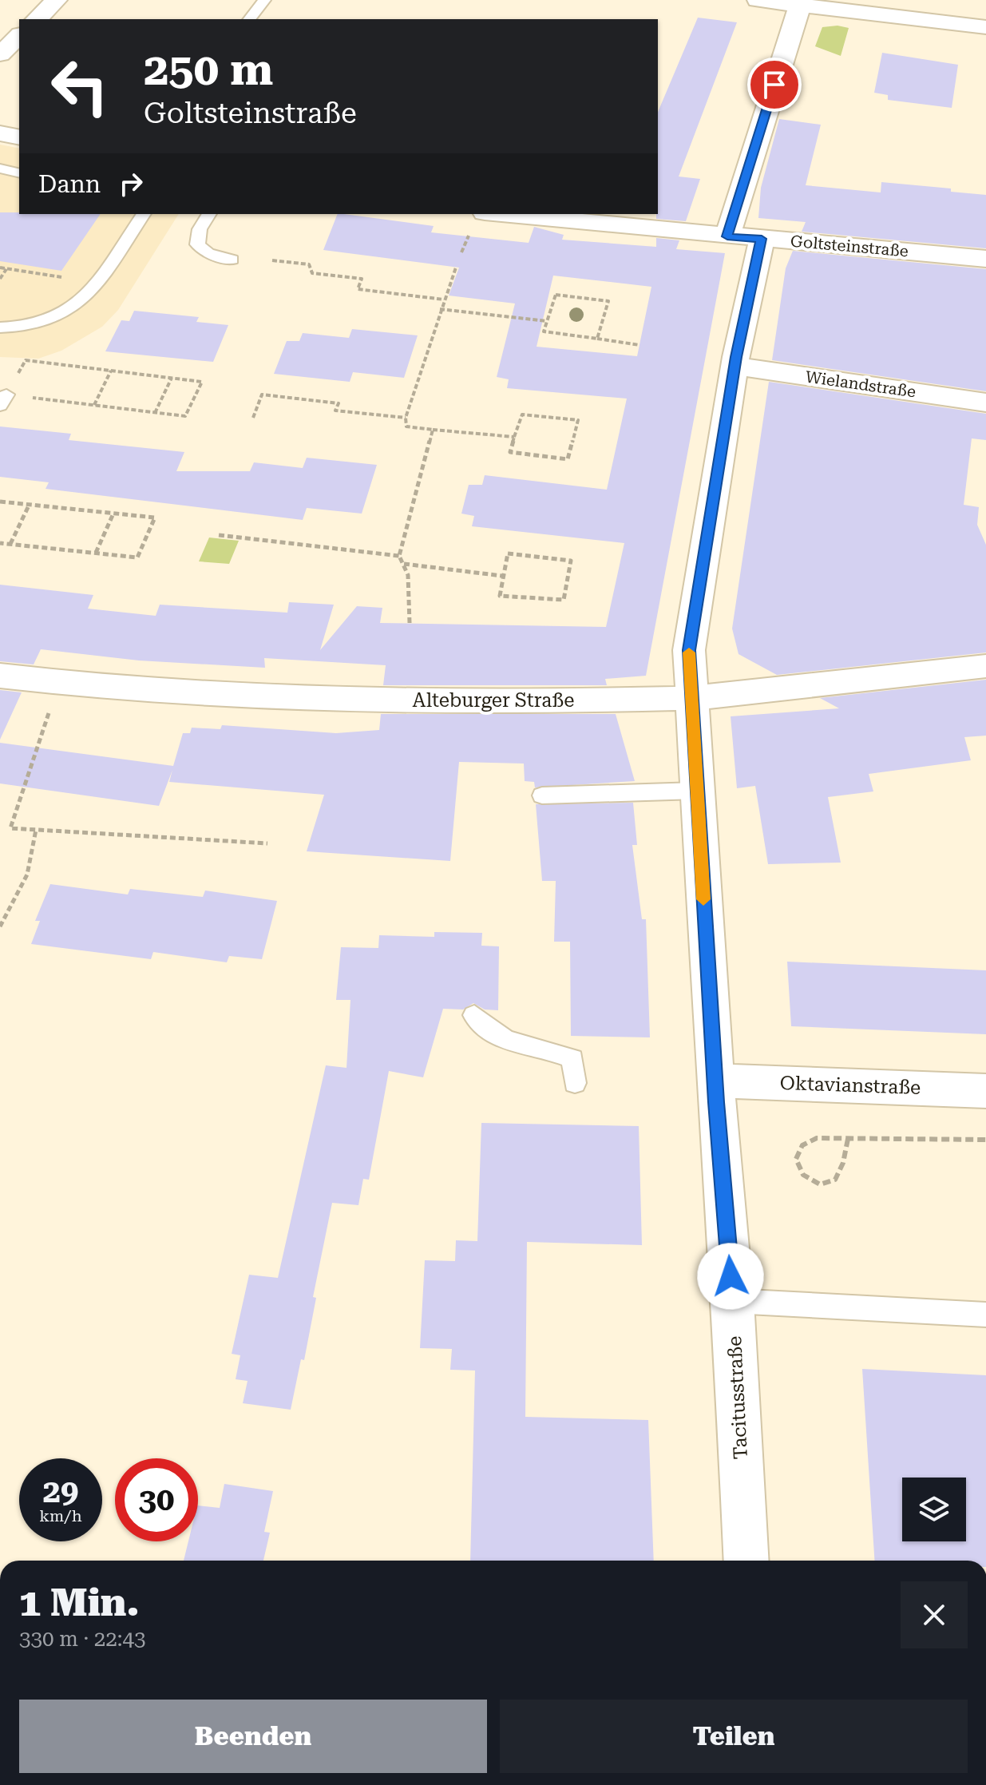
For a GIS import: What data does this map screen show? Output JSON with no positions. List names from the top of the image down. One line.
{"streets":{"street":["Goltsteinstraße","Wielandstraße","Alteburger Straße","Oktavianstraße","Tacitusstraße"]},"crossings":[["Goltsteinstraße","Tacitusstraße"],["Wielandstraße","Tacitusstraße"],["Alteburger Straße","Tacitusstraße"],["Oktavianstraße","Tacitusstraße"]],"page":{"turn":["250 m","Goltsteinstraße"],"then":"Dann","speed":"29 km/h","limit":"30","heading":["1 Min.","330 m · 22:43"],"buttons":["Beenden","Teilen"]}}
